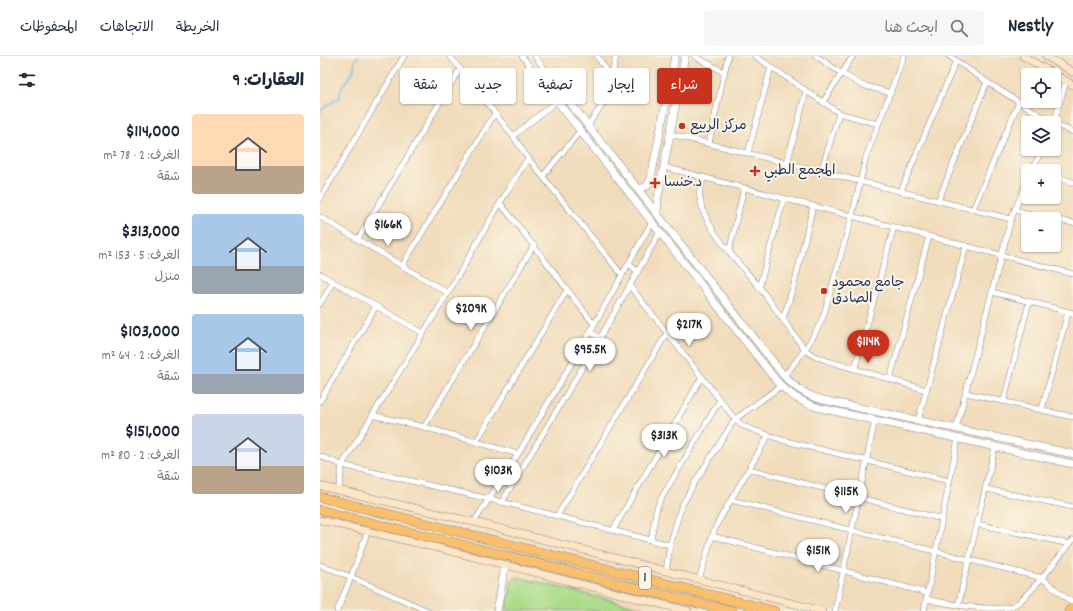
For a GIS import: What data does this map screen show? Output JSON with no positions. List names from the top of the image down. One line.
{"streets":{"highway":["1"]},"places":{"other":["مركز الربيع","جامع محمود الصادق"],"health":["المجمع الطبي","د.خنسا"]},"page":{"header":"Nestly","search":"ابحث هنا","nav":["الخريطة","الاتجاهات","المحفوظات"],"heading":"العقارات: 9","map_buttons":["+","−"],"chip":["شراء","إيجار","تصفية","جديد","شقة"],"list":[{"name":"$114,000","note":"الغرف: 2 · 78 m² · شقة"},{"name":"$313,000","note":"الغرف: 5 · 153 m² · منزل"},{"name":"$103,000","note":"الغرف: 2 · 64 m² · شقة"},{"name":"$151,000","note":"الغرف: 2 · 80 m² · شقة"}],"price":["$166K","$209K","$217K","$114K","$95.5K","$313K","$103K","$115K","$151K"]}}
